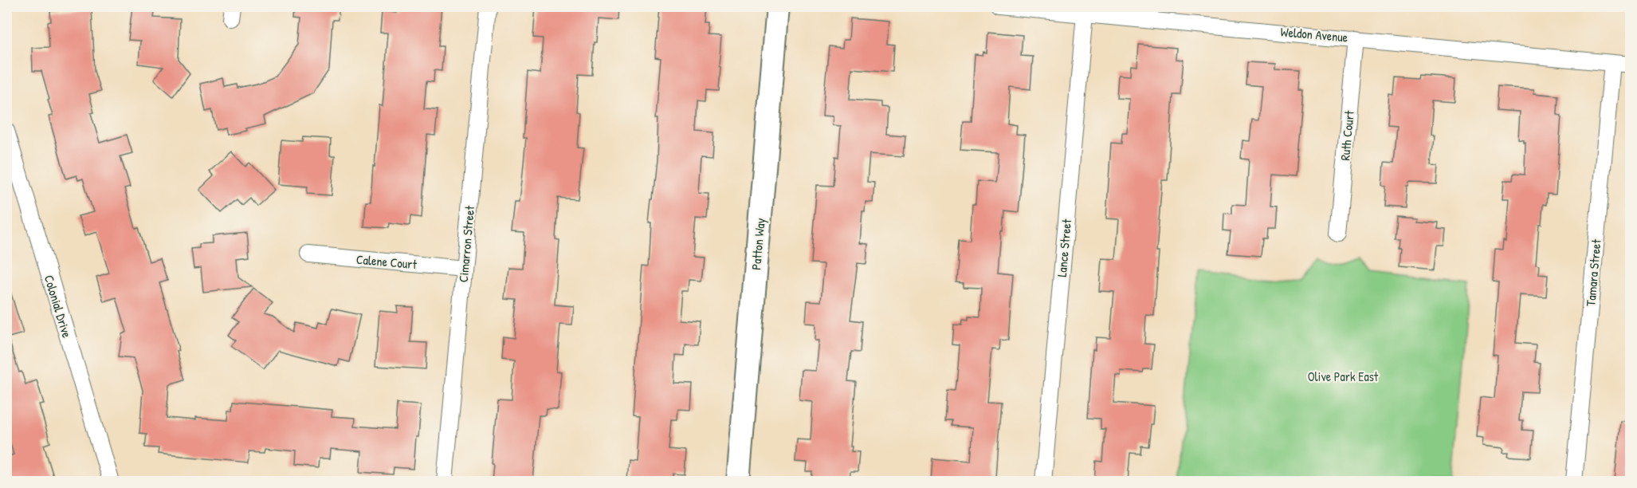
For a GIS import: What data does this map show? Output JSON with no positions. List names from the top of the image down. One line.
{"streets":{"street":["Weldon Avenue","Ruth Court","Cimarron Street","Patton Way","Lance Street","Calene Court","Tamara Street","Colonial Drive"]},"crossings":[["Weldon Avenue","Ruth Court"],["Weldon Avenue","Lance Street"],["Weldon Avenue","Tamara Street"],["Cimarron Street","Calene Court"]],"parks":["Olive Park East"]}
